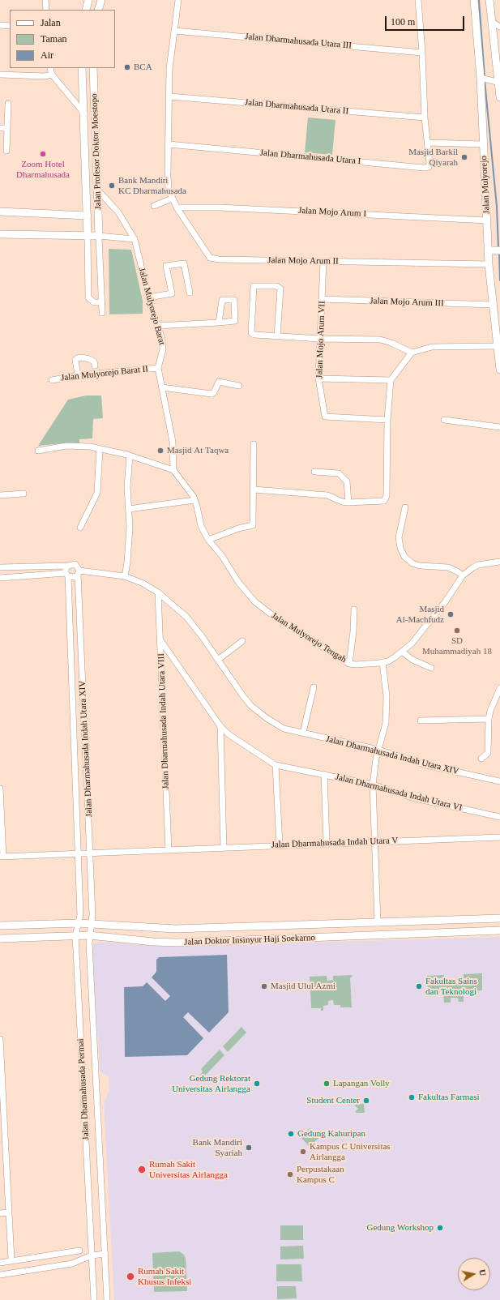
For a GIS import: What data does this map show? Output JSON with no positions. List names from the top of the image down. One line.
{"streets":{"main road":["Jalan Profesor Doktor Moestopo","Jalan Mulyorejo","Jalan Doktor Insinyur Haji Soekarno"],"street":["Jalan Dharmahusada Utara III","Jalan Dharmahusada Utara II","Jalan Dharmahusada Utara I","Jalan Mojo Arum I","Jalan Mojo Arum II","Jalan Mojo Arum III","Jalan Mulyorejo Barat","Jalan Mojo Arum VII","Jalan Mulyorejo Barat II","Jalan Mulyorejo Tengah","Jalan Dharmahusada Indah Utara VIII","Jalan Dharmahusada Indah Utara XIV","Jalan Dharmahusada Indah Utara VI","Jalan Dharmahusada Indah Utara V","Jalan Dharmahusada Permai"]},"crossings":[["Jalan Dharmahusada Utara III","Jalan Dharmahusada Utara I"],["Jalan Dharmahusada Utara III","Jalan Mojo Arum II"],["Jalan Dharmahusada Utara II","Jalan Dharmahusada Utara I"],["Jalan Dharmahusada Utara II","Jalan Mojo Arum II"],["Jalan Profesor Doktor Moestopo","Jalan Mulyorejo Barat"],["Jalan Dharmahusada Utara I","Jalan Mojo Arum II"],["Jalan Mulyorejo","Jalan Mojo Arum I"],["Jalan Mulyorejo","Jalan Mojo Arum II"],["Jalan Mulyorejo","Jalan Mojo Arum III"],["Jalan Mojo Arum I","Jalan Mojo Arum II"],["Jalan Mojo Arum II","Jalan Mojo Arum VII"],["Jalan Mojo Arum III","Jalan Mojo Arum VII"],["Jalan Mulyorejo Barat","Jalan Mulyorejo Barat II"],["Jalan Mulyorejo Barat","Jalan Mulyorejo Tengah"],["Jalan Dharmahusada Indah Utara VIII","Jalan Dharmahusada Indah Utara XIV"],["Jalan Dharmahusada Indah Utara VIII","Jalan Dharmahusada Indah Utara VI"],["Jalan Dharmahusada Indah Utara VIII","Jalan Dharmahusada Indah Utara V"],["Jalan Dharmahusada Indah Utara XIV","Jalan Dharmahusada Indah Utara V"],["Jalan Dharmahusada Indah Utara XIV","Jalan Doktor Insinyur Haji Soekarno"],["Jalan Dharmahusada Indah Utara XIV","Jalan Dharmahusada Permai"],["Jalan Doktor Insinyur Haji Soekarno","Jalan Dharmahusada Permai"]],"places":["BCA","Zoom Hotel Dharmahusada","Masjid Barkil Qiyarah","Bank Mandiri KC Dharmahusada","Masjid At Taqwa","Masjid Al-Machfudz","SD Muhammadiyah 18","Masjid Ulul Azmi","Fakultas Sains dan Teknologi","Gedung Rektorat Universitas Airlangga","Lapangan Volly","Fakultas Farmasi","Student Center","Gedung Kahuripan","Bank Mandiri Syariah","Kampus C Universitas Airlangga","Rumah Sakit Universitas Airlangga","Perpustakaan Kampus C","Gedung Workshop","Rumah Sakit Khusus Infeksi"],"legend":["Jalan","Taman","Air"],"scale_bar":"100 m","north":"right"}
